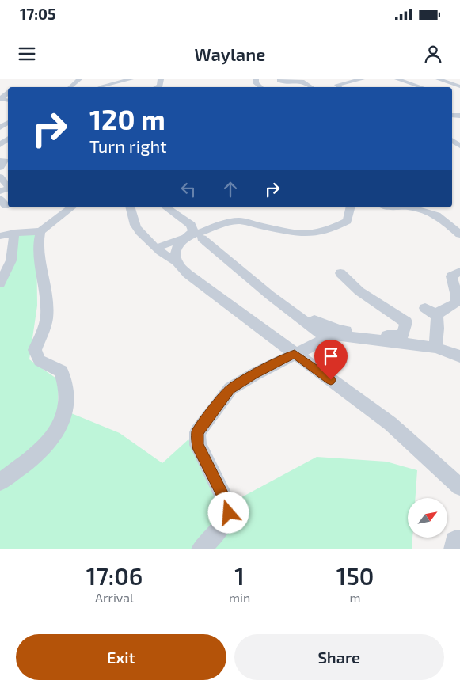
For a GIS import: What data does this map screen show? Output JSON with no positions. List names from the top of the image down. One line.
{"north":"top right","page":{"status":"17:05","header":"Waylane","turn":["120 m","Turn right"],"eta":["17:06","Arrival","1","min","150","m"],"buttons":["Exit","Share"]}}
